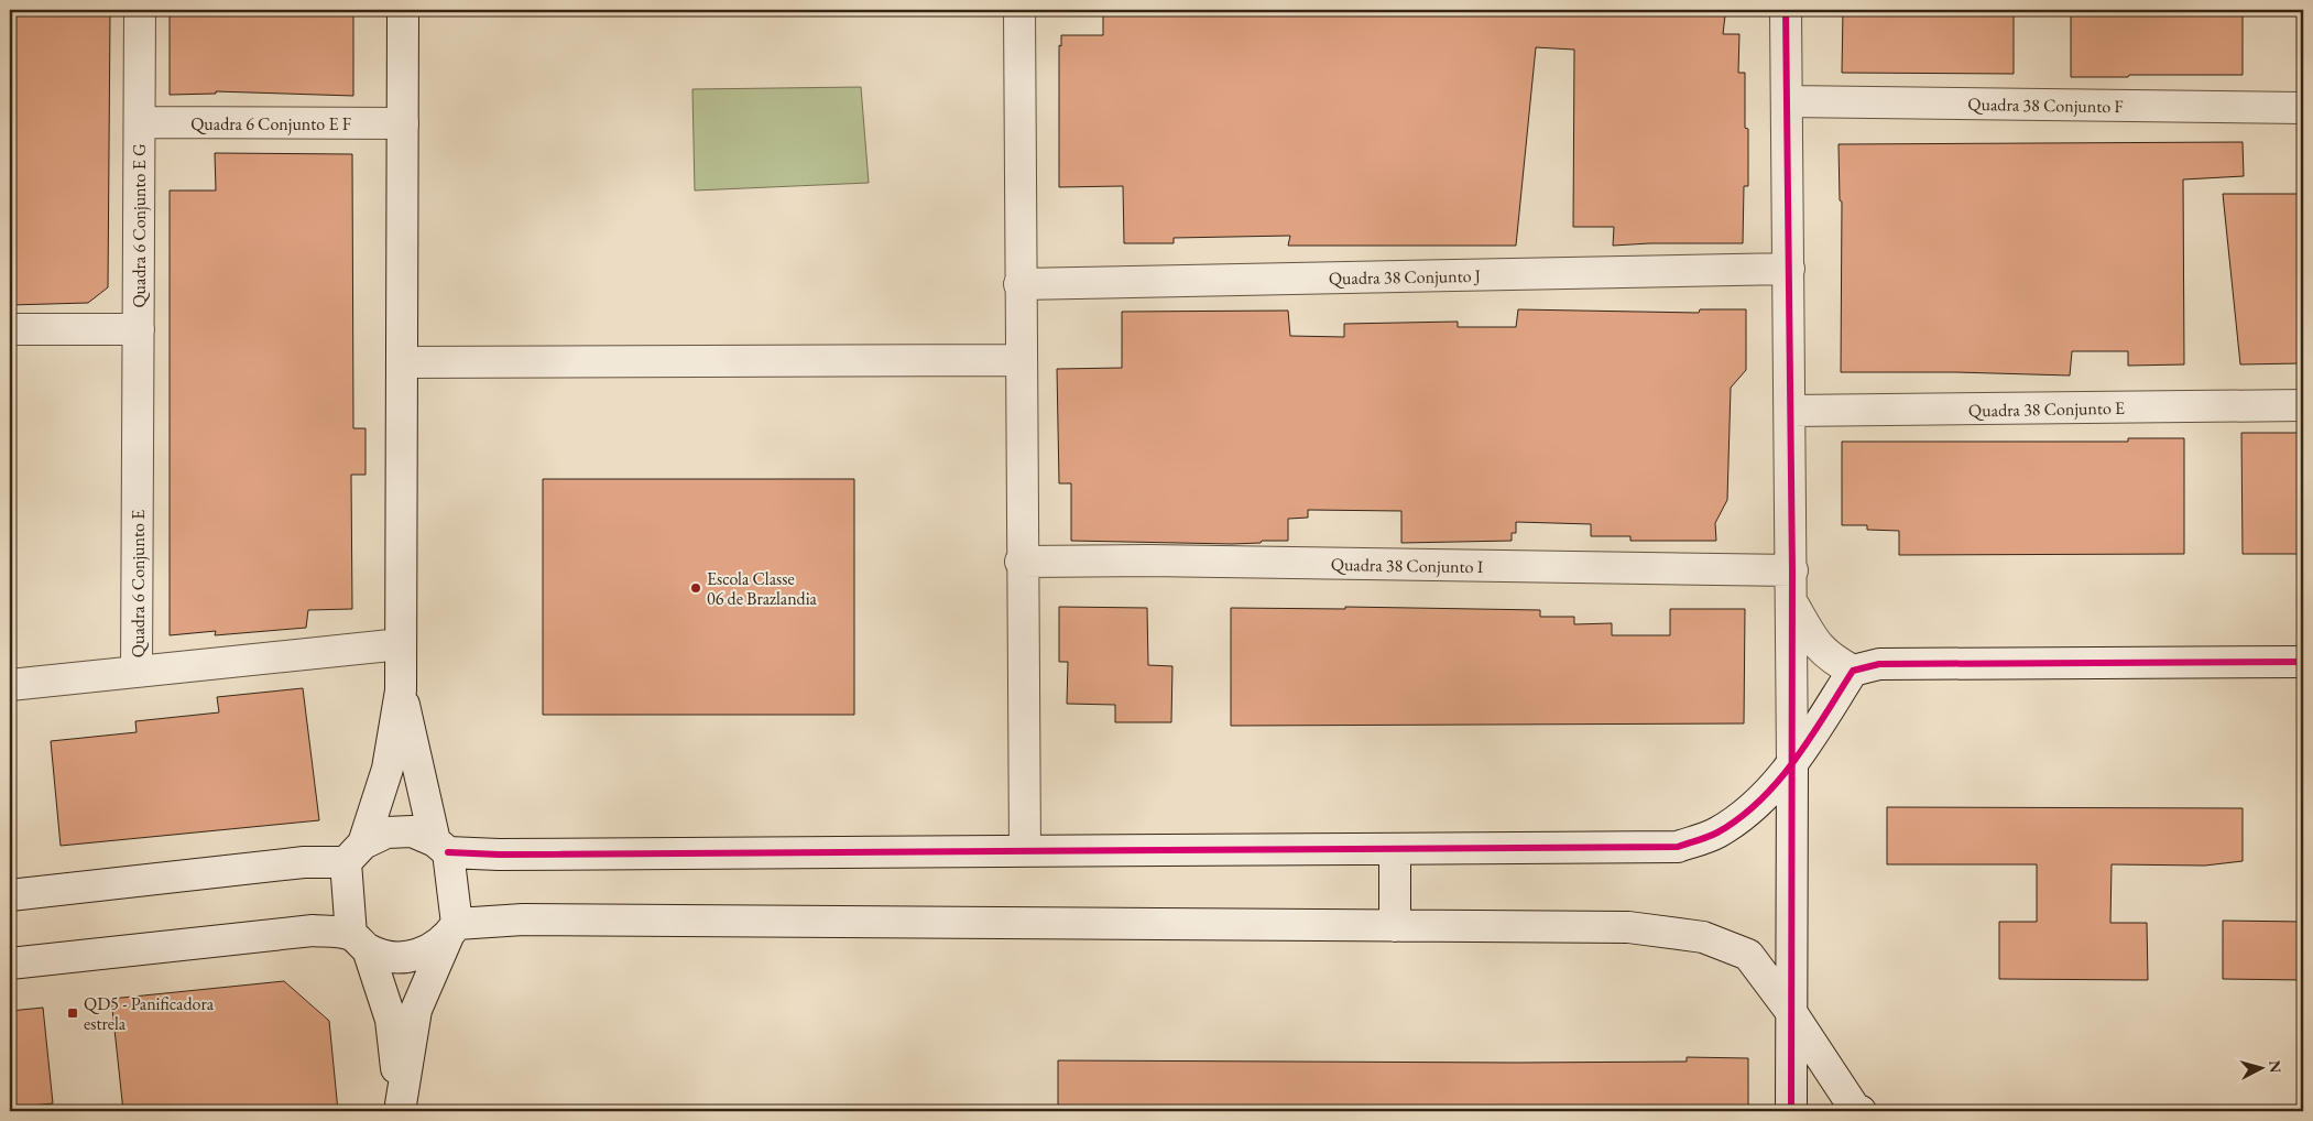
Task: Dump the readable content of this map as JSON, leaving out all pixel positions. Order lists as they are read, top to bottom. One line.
{"streets":{"street":["Quadra 38 Conjunto F","Quadra 6 Conjunto E F","Quadra 6 Conjunto E G","Quadra 38 Conjunto J","Quadra 38 Conjunto E","Quadra 38 Conjunto I","Quadra 6 Conjunto E"]},"crossings":[["Quadra 6 Conjunto E F","Quadra 6 Conjunto E G"],["Quadra 6 Conjunto E G","Quadra 6 Conjunto E"]],"places":{"other":["Escola Classe 06 de Brazlandia"],"transit":["QD5 - Panificadora estrela"]},"north":"right"}
